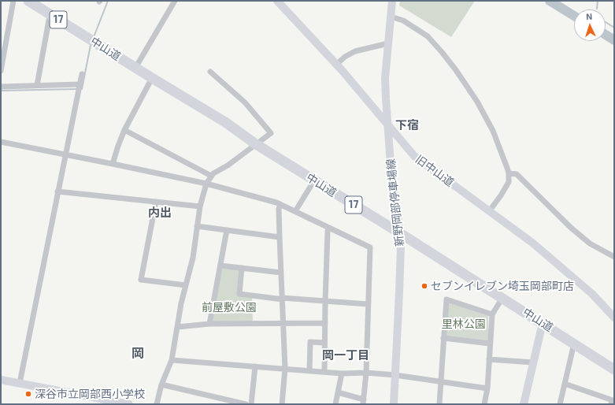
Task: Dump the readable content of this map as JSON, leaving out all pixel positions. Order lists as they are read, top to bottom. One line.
{"streets":{"highway":["17","中山道"],"street":["旧中山道","新野岡部停車場線"]},"crossings":[["中山道","新野岡部停車場線"],["旧中山道","新野岡部停車場線"]],"districts":["下宿","内出","岡","岡一丁目"],"parks":["前屋敷公園","里林公園"],"places":["セブンイレブン埼玉岡部町店","深谷市立岡部西小学校"],"north":"top"}
